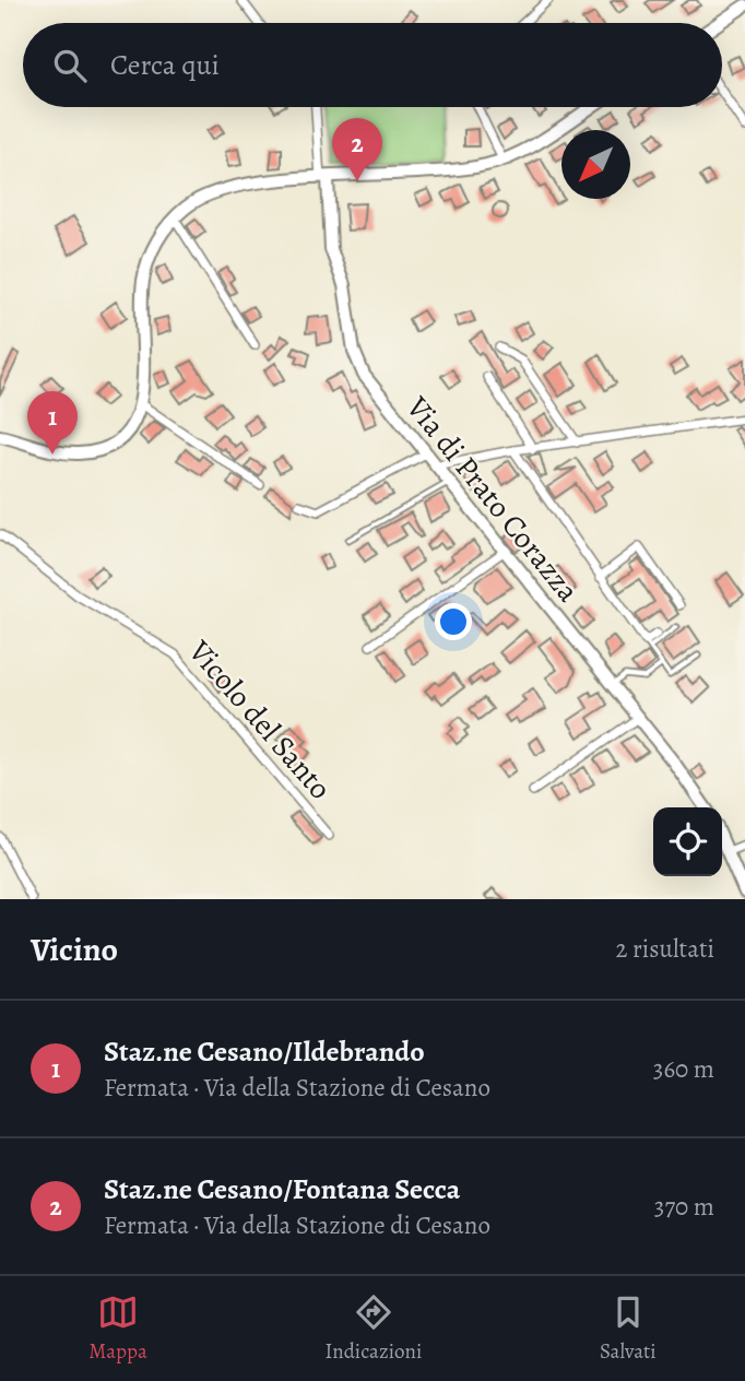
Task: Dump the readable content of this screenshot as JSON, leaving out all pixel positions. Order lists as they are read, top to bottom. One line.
{"streets":{"street":["Via di Prato Corazza","Vicolo del Santo"]},"north":"bottom left","page":{"search":"Cerca qui","pins":["2","1"],"heading":["Vicino","2 risultati"],"list":[{"mark":"1","name":"Staz.ne Cesano/Ildebrando","note":"Fermata · Via della Stazione di Cesano","value":"360 m"},{"mark":"2","name":"Staz.ne Cesano/Fontana Secca","note":"Fermata · Via della Stazione di Cesano","value":"370 m"}],"nav":["Mappa","Indicazioni","Salvati"]}}
